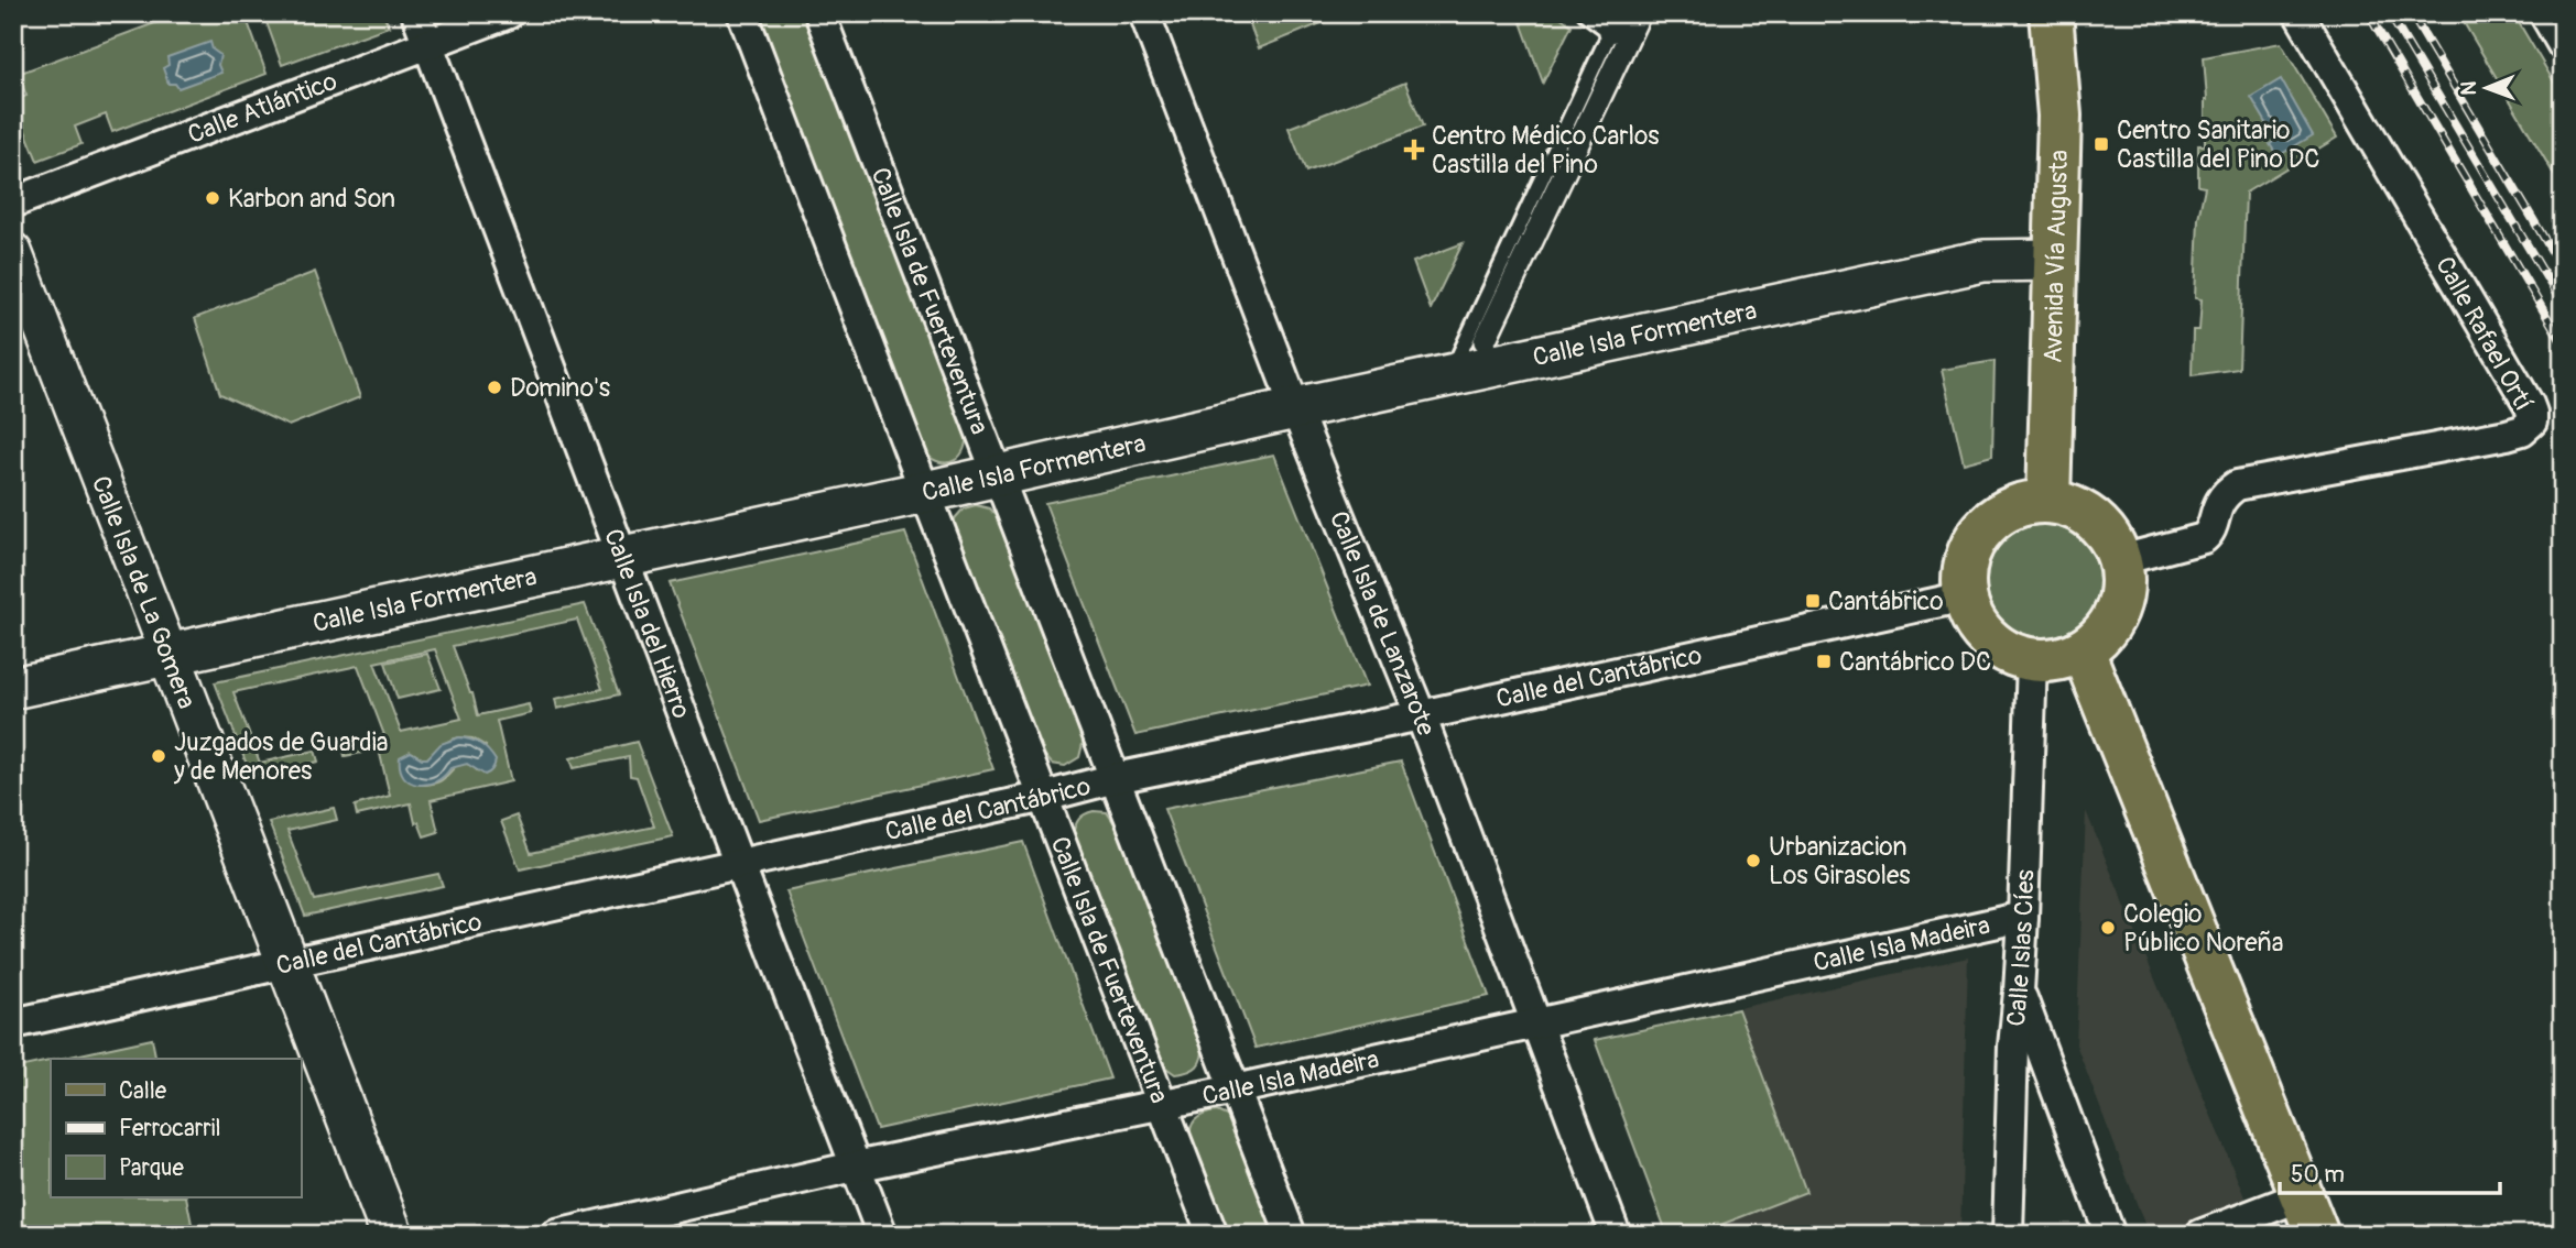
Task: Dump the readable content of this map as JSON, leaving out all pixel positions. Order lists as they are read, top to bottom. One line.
{"streets":{"main road":["Avenida Vía Augusta","Calle Isla Formentera","Calle Isla de La Gomera"],"street":["Calle Atlántico","Calle Isla de Fuerteventura","Calle Rafael Ortí","Calle Isla de Lanzarote","Calle Isla del Hierro","Calle del Cantábrico","Calle Isla Madeira","Calle Islas Cíes"]},"crossings":[["Calle Atlántico","Calle Isla del Hierro"],["Avenida Vía Augusta","Calle Rafael Ortí"],["Avenida Vía Augusta","Calle Isla Formentera"],["Avenida Vía Augusta","Calle del Cantábrico"],["Avenida Vía Augusta","Calle Islas Cíes"],["Calle Isla de Fuerteventura","Calle Isla Formentera"],["Calle Isla de Fuerteventura","Calle del Cantábrico"],["Calle Isla de Fuerteventura","Calle Isla Madeira"],["Calle Rafael Ortí","Calle del Cantábrico"],["Calle Rafael Ortí","Calle Islas Cíes"],["Calle Isla Formentera","Calle Isla de La Gomera"],["Calle Isla Formentera","Calle Isla de Lanzarote"],["Calle Isla Formentera","Calle Isla del Hierro"],["Calle Isla de La Gomera","Calle del Cantábrico"],["Calle Isla de Lanzarote","Calle del Cantábrico"],["Calle Isla de Lanzarote","Calle Isla Madeira"],["Calle Isla del Hierro","Calle del Cantábrico"],["Calle Isla del Hierro","Calle Isla Madeira"],["Calle del Cantábrico","Calle Islas Cíes"],["Calle Isla Madeira","Calle Islas Cíes"]],"places":{"transit":["Centro Sanitario Castilla del Pino DC","Cantábrico","Cantábrico DC"],"health":["Centro Médico Carlos Castilla del Pino"],"other":["Karbon and Son","Domino's","Juzgados de Guardia y de Menores","Urbanizacion Los Girasoles","Colegio Público Noreña"]},"legend":["Calle","Ferrocarril","Parque"],"scale_bar":"50 m","north":"left"}
